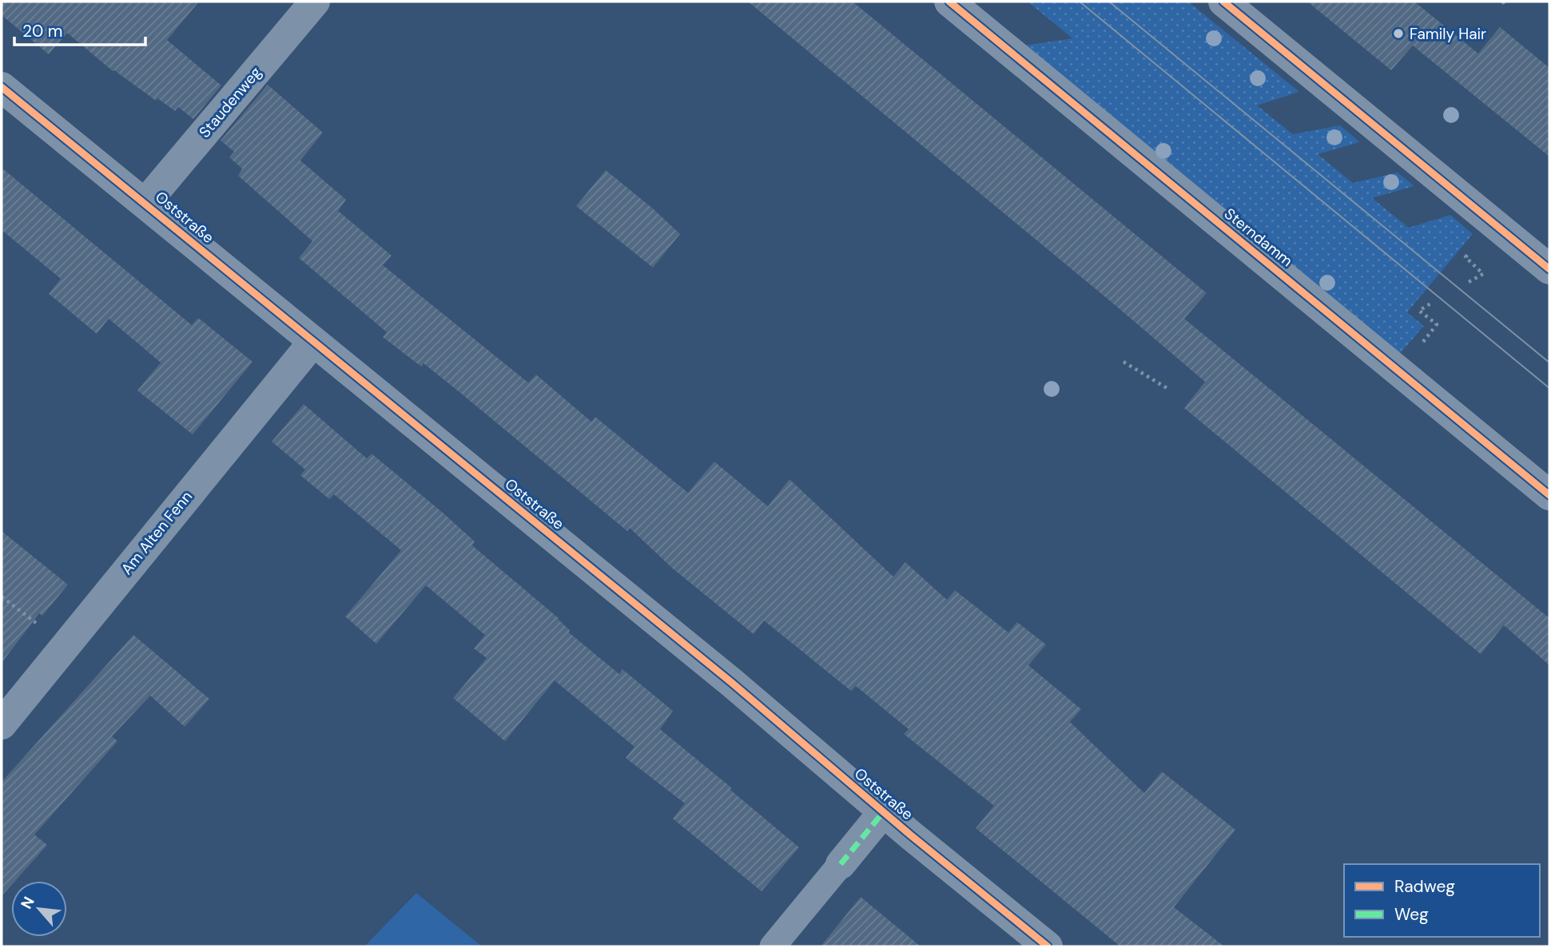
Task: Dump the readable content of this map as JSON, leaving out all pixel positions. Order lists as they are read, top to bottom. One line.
{"streets":{"street":["Staudenweg","Oststraße","Sterndamm","Am Alten Fenn"]},"crossings":[["Staudenweg","Oststraße"],["Oststraße","Am Alten Fenn"]],"places":["Family Hair"],"legend":["Radweg","Weg"],"scale_bar":"20 m","north":"top left"}
